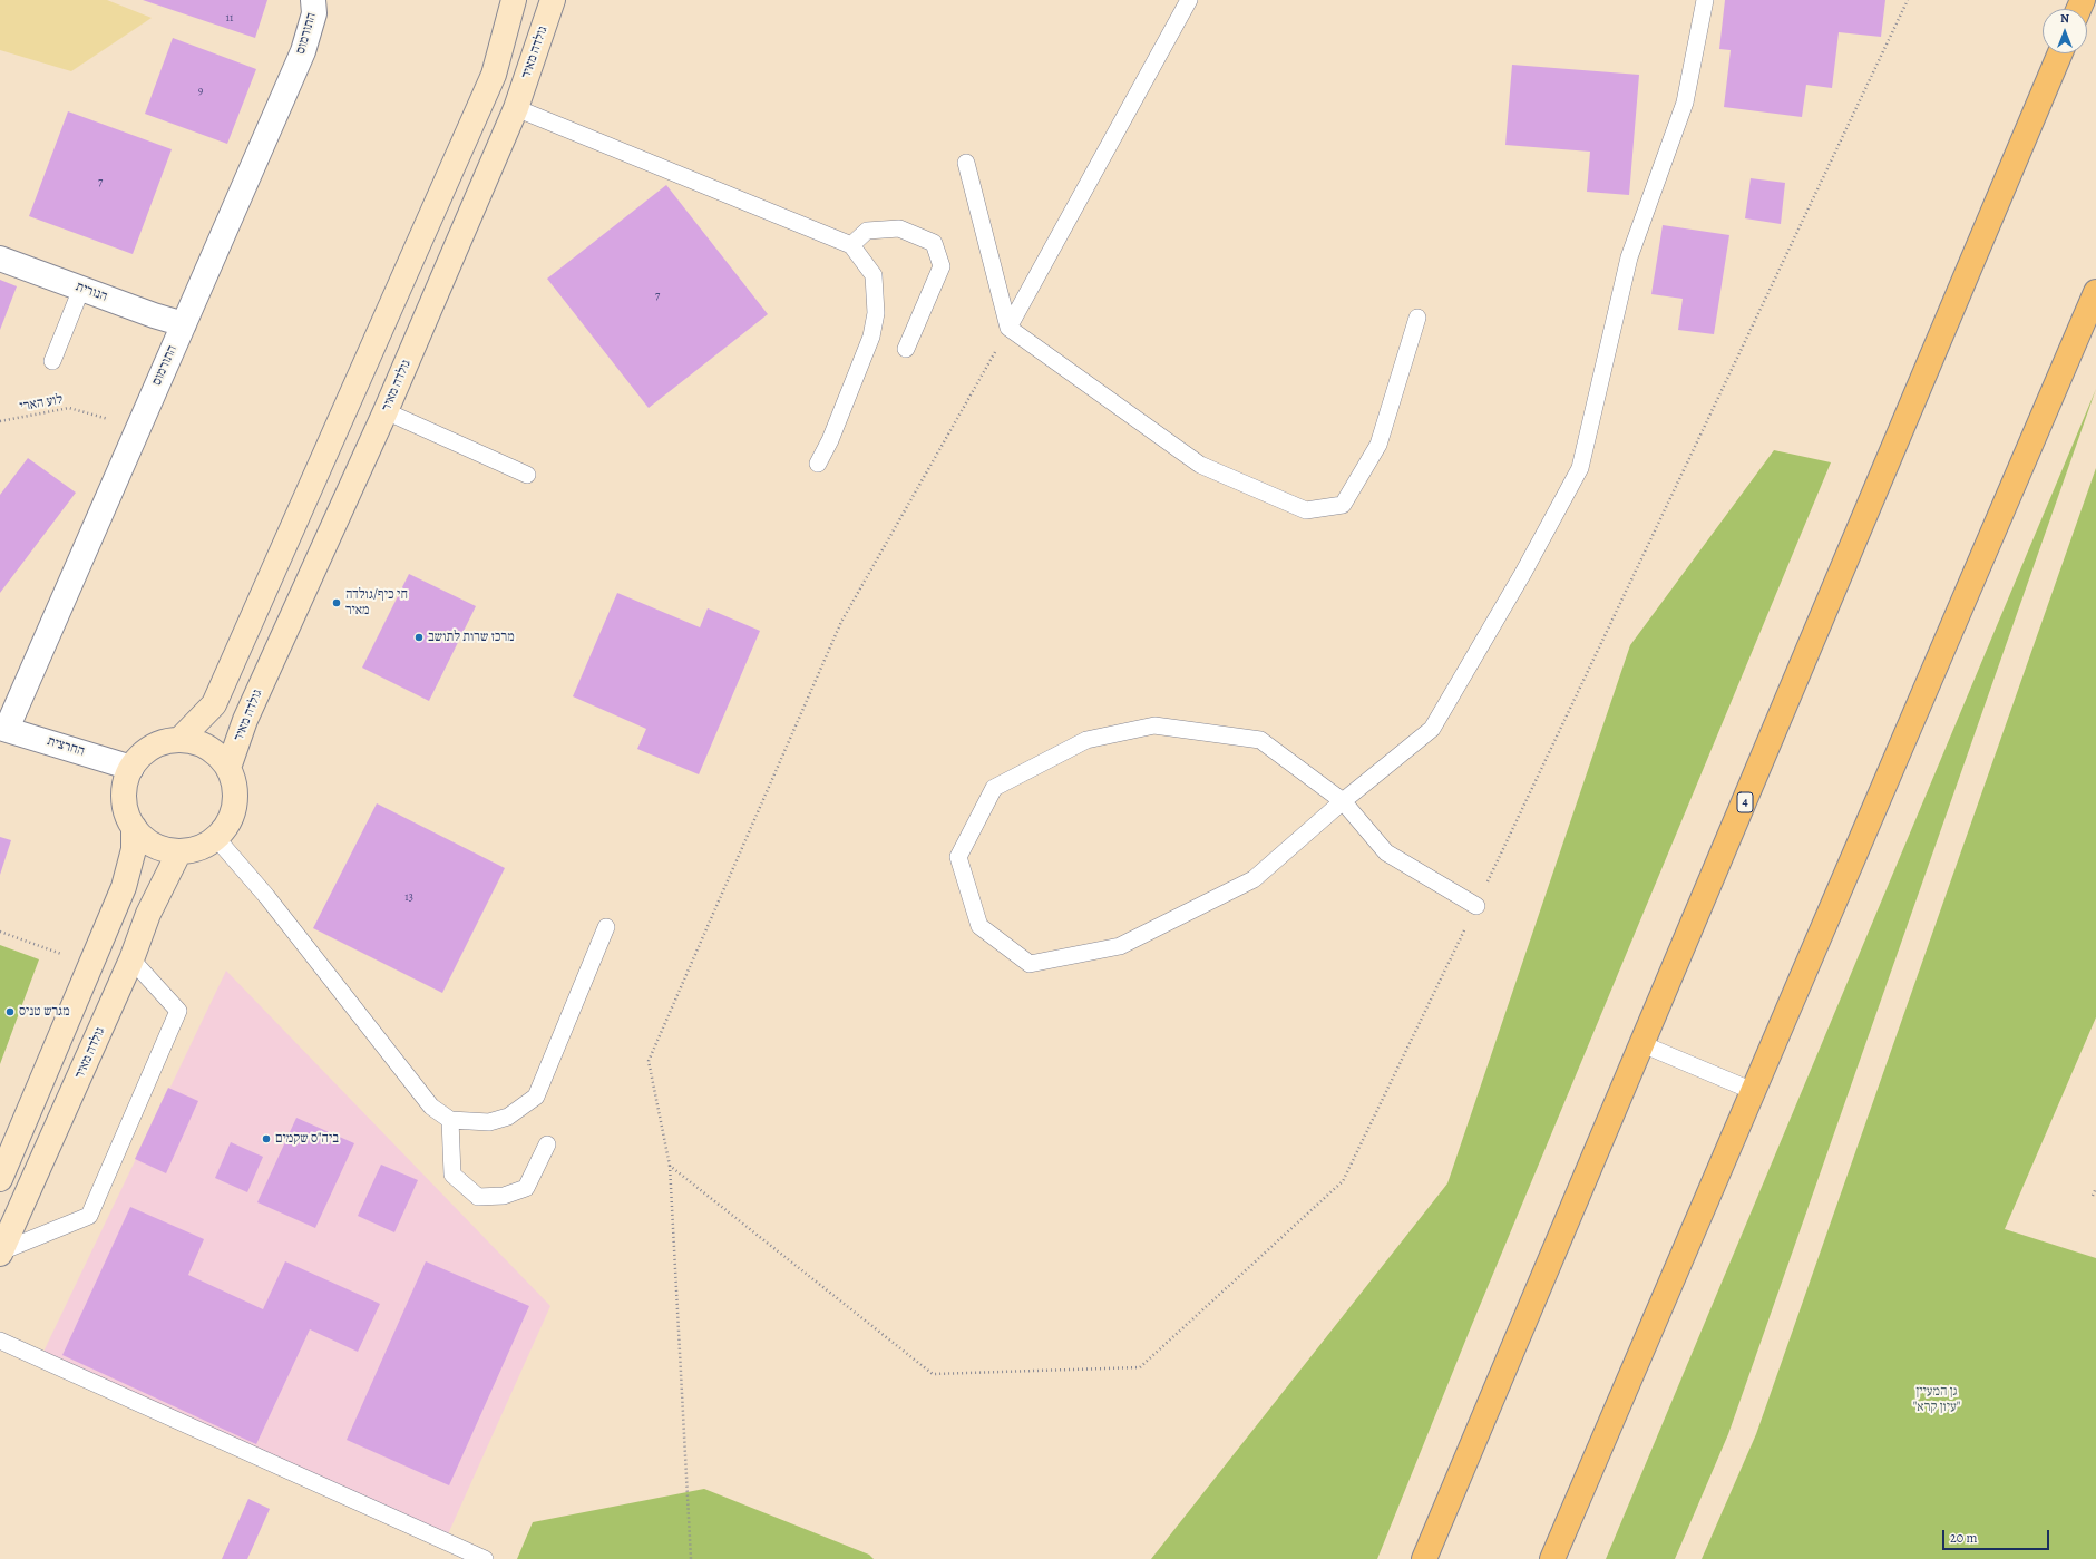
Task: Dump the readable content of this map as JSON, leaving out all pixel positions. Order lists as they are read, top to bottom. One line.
{"streets":{"highway":["4"],"street":["התורמוס","גולדה מאיר","הנורית","החרצית"],"path":["לוע הארי"]},"crossings":[["התורמוס","הנורית"],["התורמוס","לוע הארי"],["התורמוס","החרצית"],["גולדה מאיר","החרצית"]],"parks":["גן המעיין \"עיון קרא\""],"places":["חי כיף/גולדה מאיר","מרכז שרות לתושב","מגרש טניס","ביה\"ס שקמים"],"house_numbers":["11","9","7","7","13"],"scale_bar":"20 m","north":"top"}
